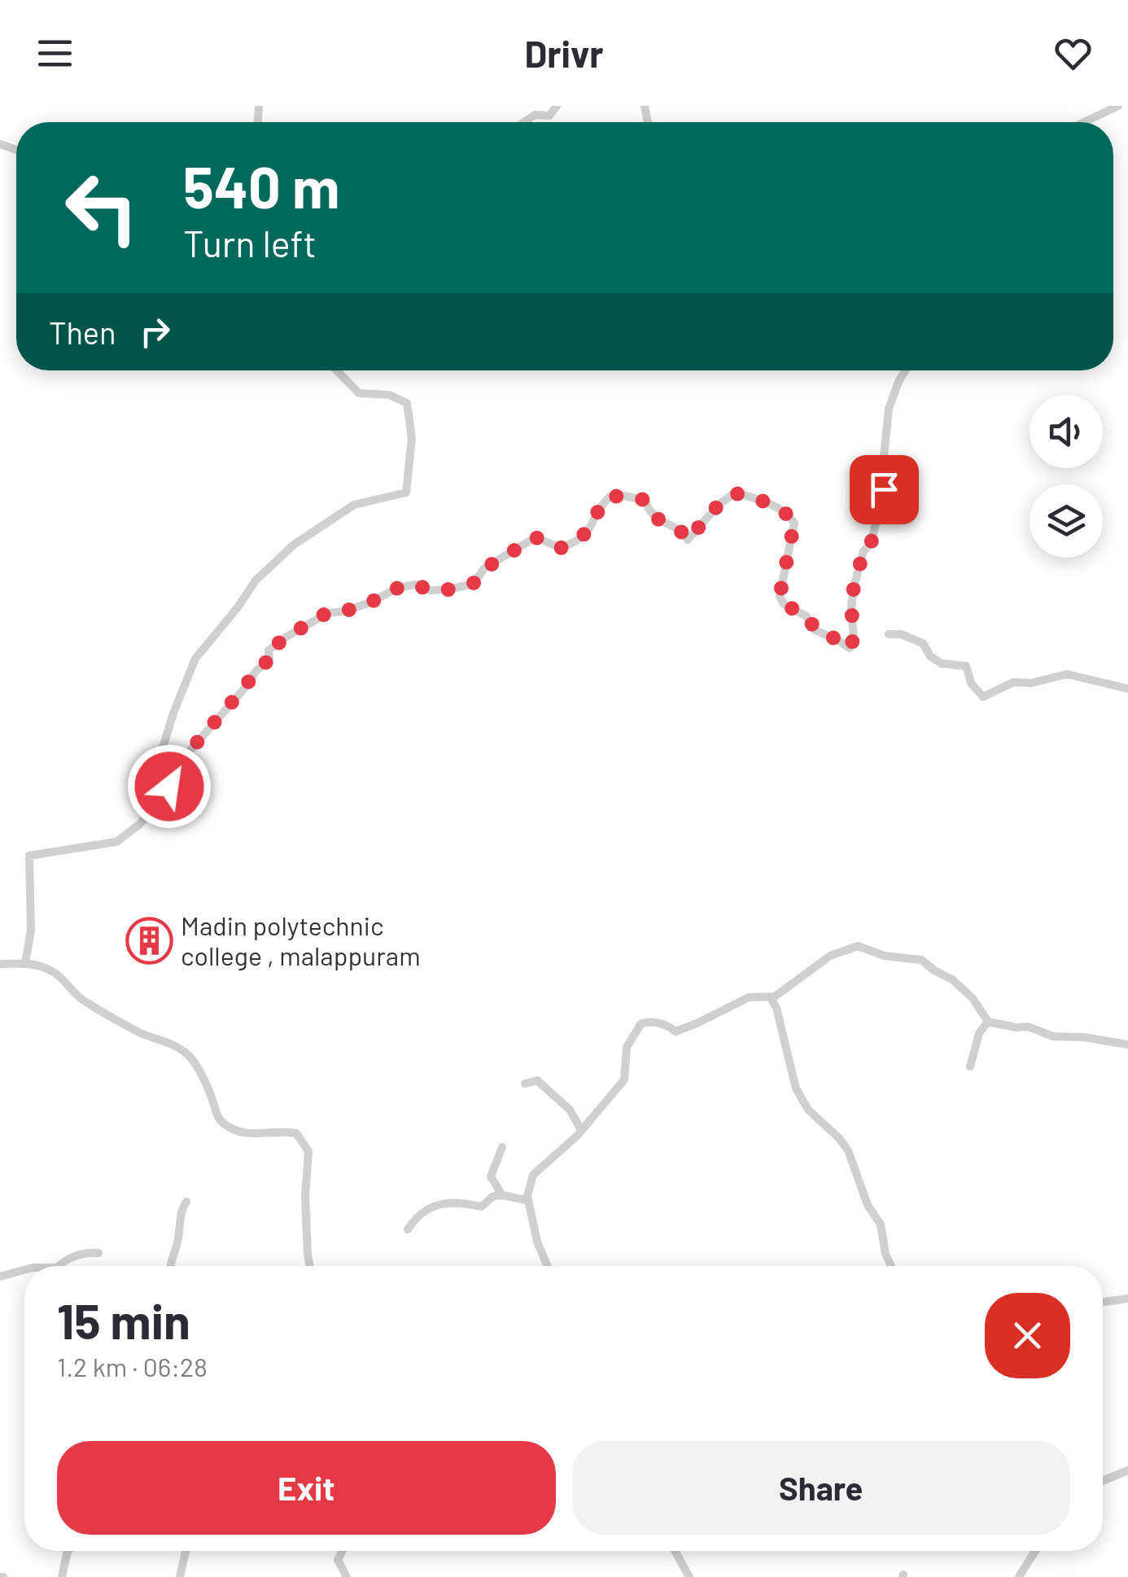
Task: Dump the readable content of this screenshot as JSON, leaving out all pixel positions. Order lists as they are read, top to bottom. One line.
{"places":{"building":["Madin polytechnic college , malappuram"]},"page":{"header":"Drivr","turn":["540 m","Turn left"],"then":"Then","heading":["15 min","1.2 km · 06:28"],"buttons":["Exit","Share"]}}
